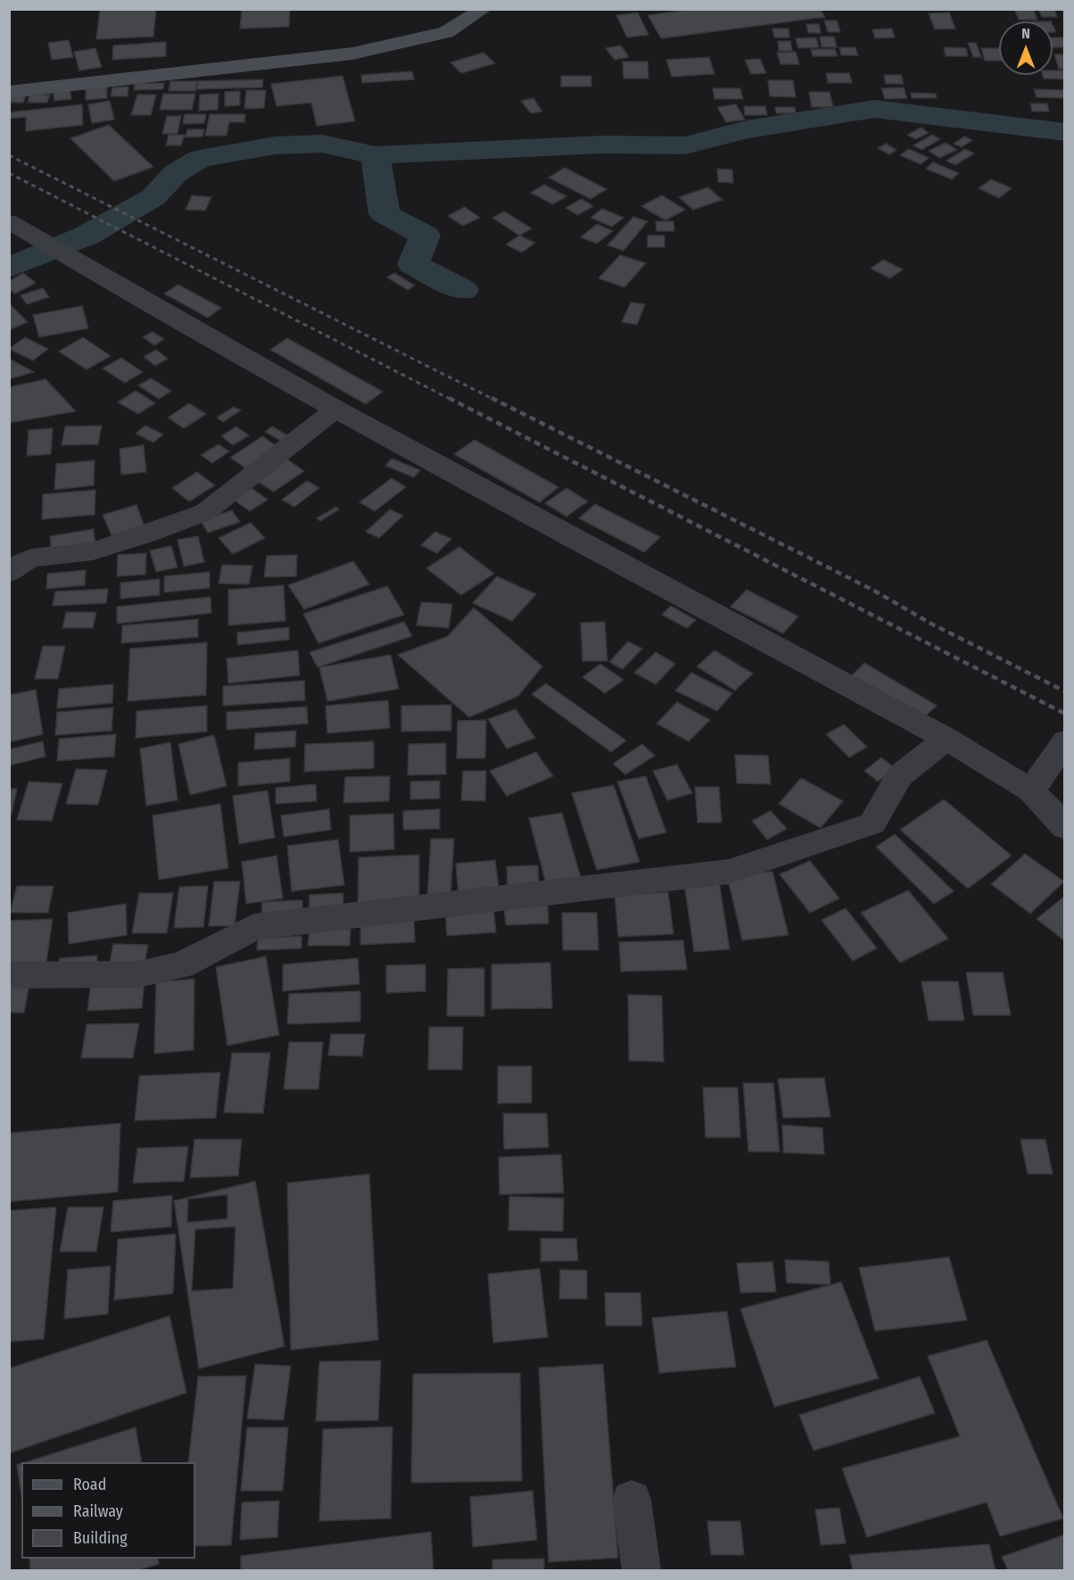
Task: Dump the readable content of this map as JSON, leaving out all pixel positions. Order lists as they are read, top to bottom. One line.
{"legend":["Road","Railway","Building"],"north":"top"}
